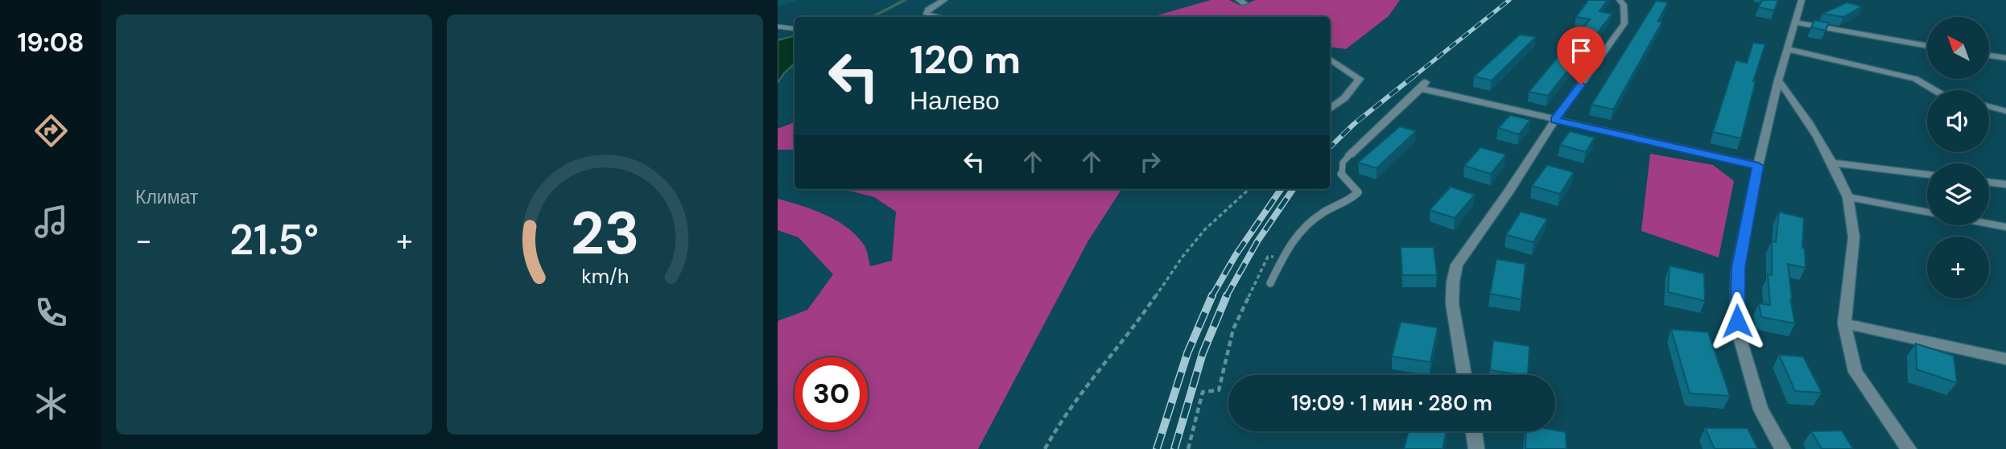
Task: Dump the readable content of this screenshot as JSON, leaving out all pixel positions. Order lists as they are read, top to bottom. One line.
{"north":"top left","page":{"tabs":"19:08","tile":"Климат","map_buttons":"+","turn":["120 m","Налево"],"heat":["−","21.5°","+"],"limit":"30","trip":"19:09 · 1 мин · 280 m","gauge":["23","km/h"]}}
